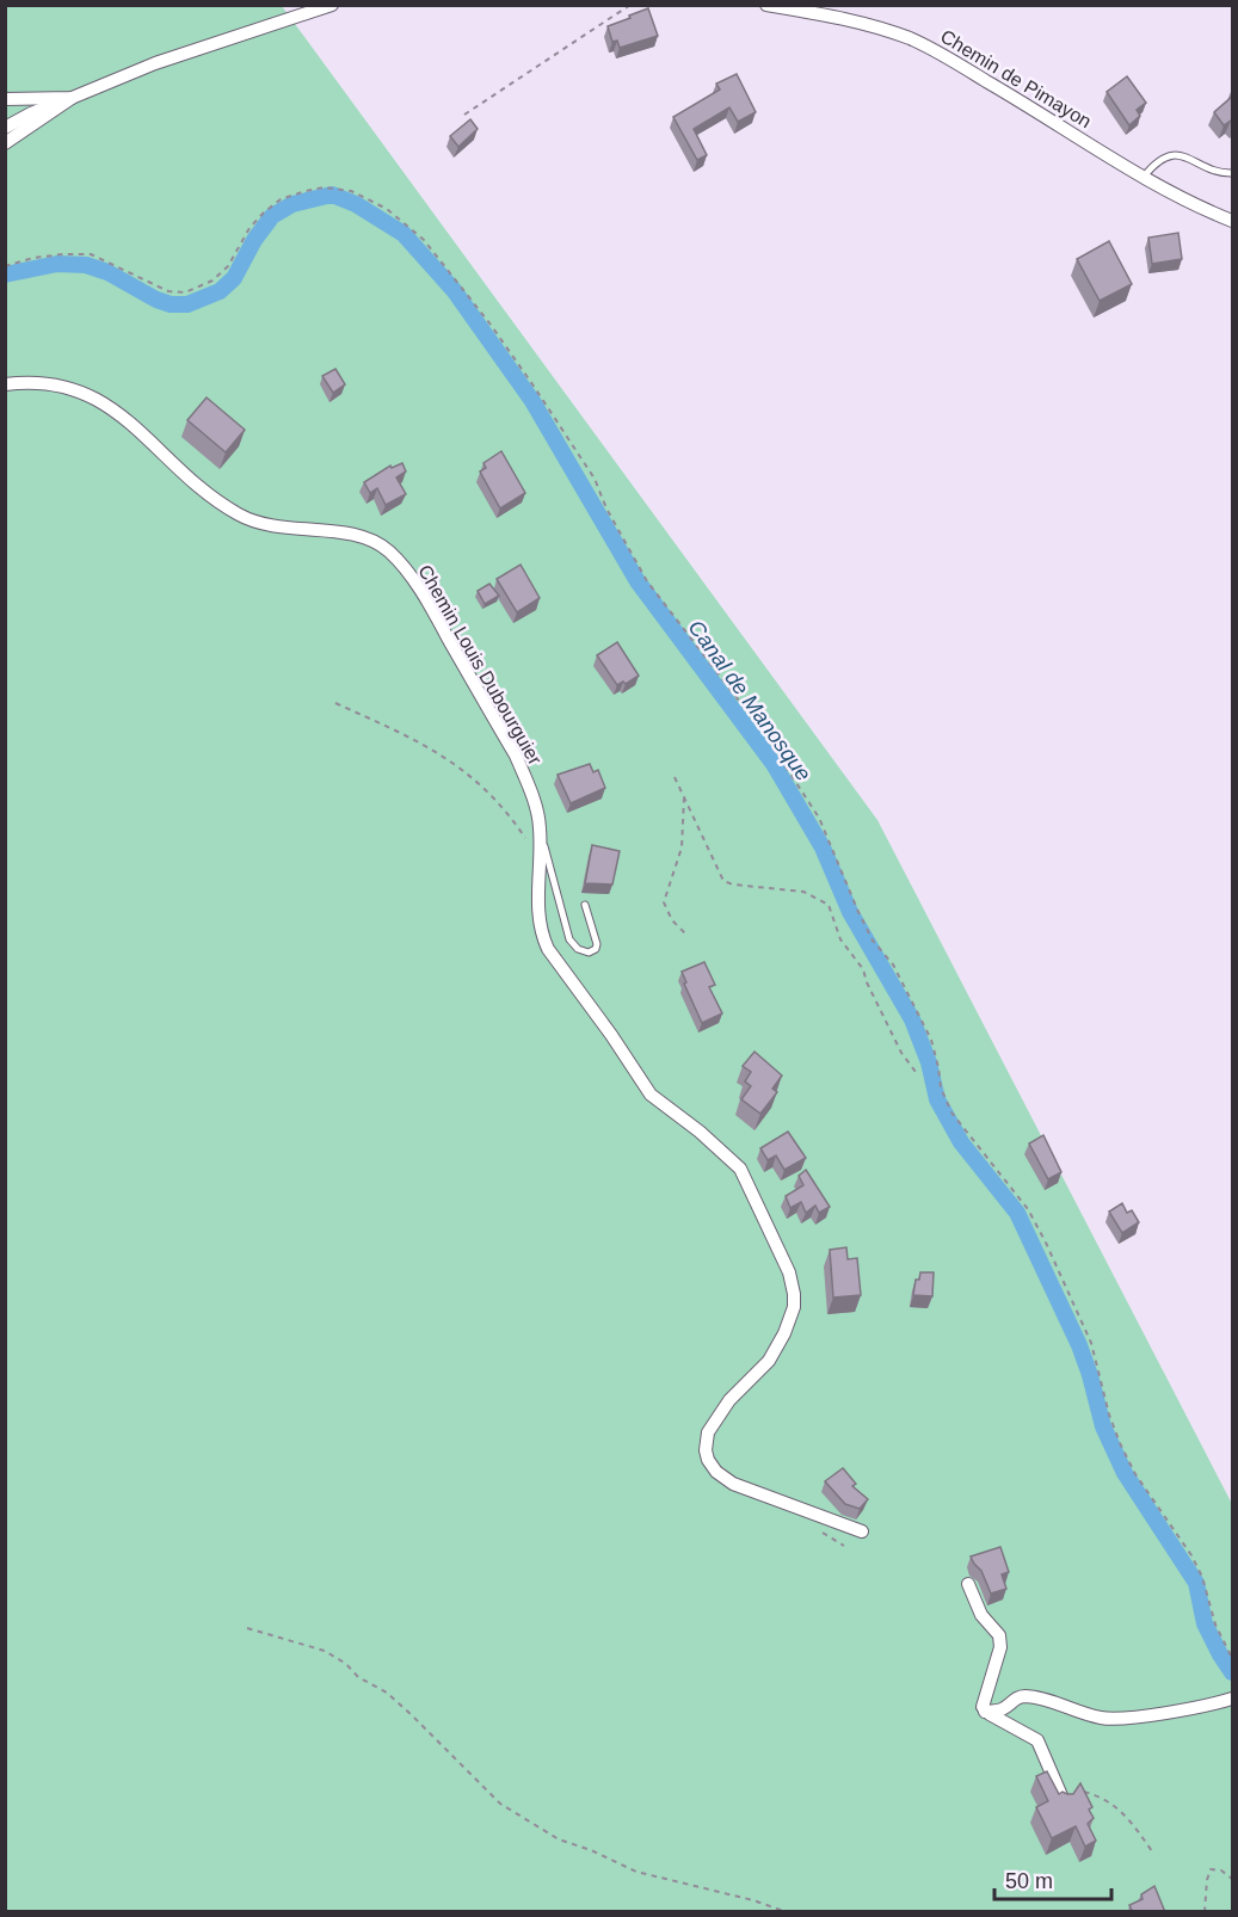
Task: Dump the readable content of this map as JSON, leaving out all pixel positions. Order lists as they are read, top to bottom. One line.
{"streets":{"street":["Chemin de Pimayon","Chemin Louis Dubourguier"]},"water":["Canal de Manosque"],"scale_bar":"50 m"}
